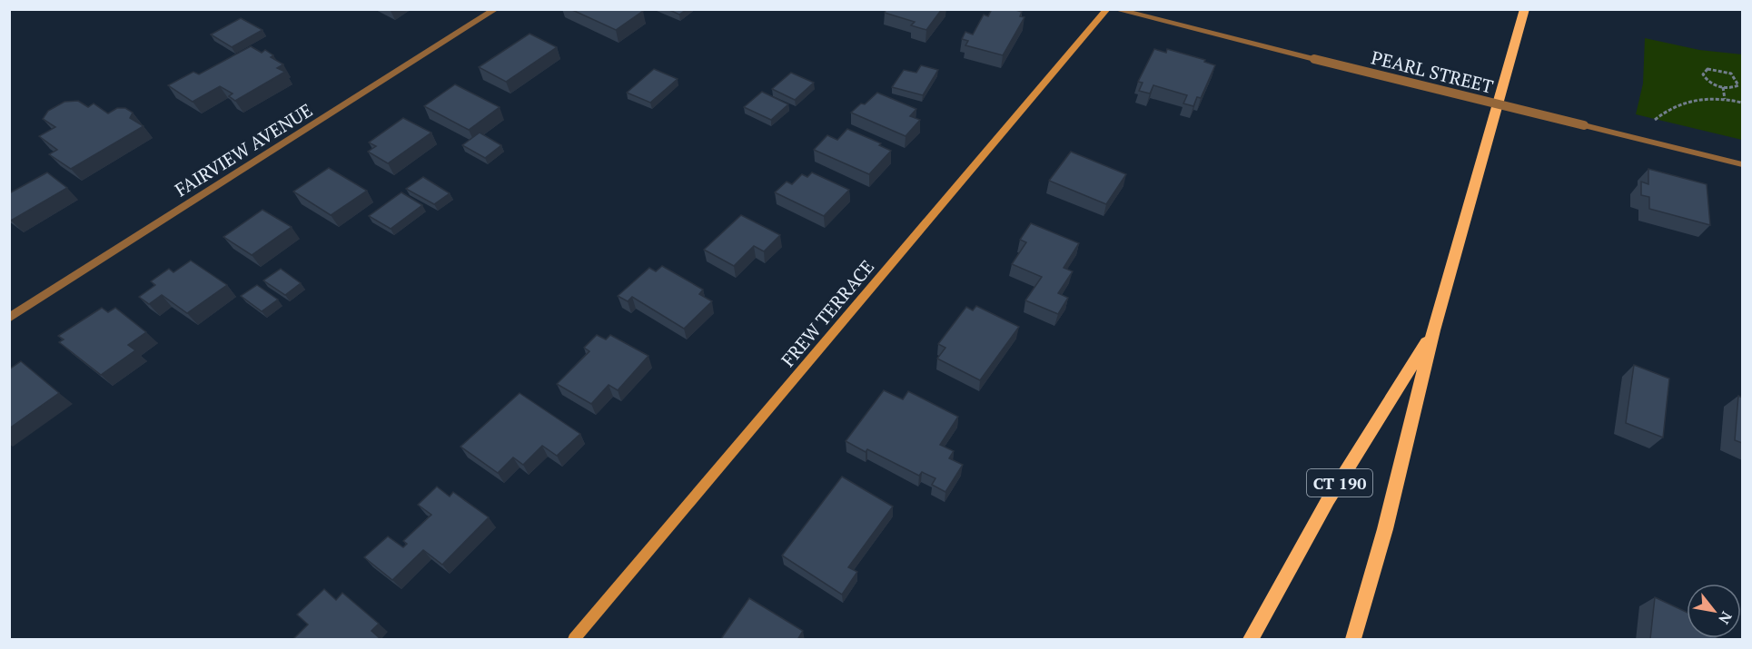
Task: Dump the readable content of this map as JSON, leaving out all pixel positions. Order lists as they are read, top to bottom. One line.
{"streets":{"main road":["FREW TERRACE","CT 190"],"street":["PEARL STREET","FAIRVIEW AVENUE"]},"north":"bottom right"}
